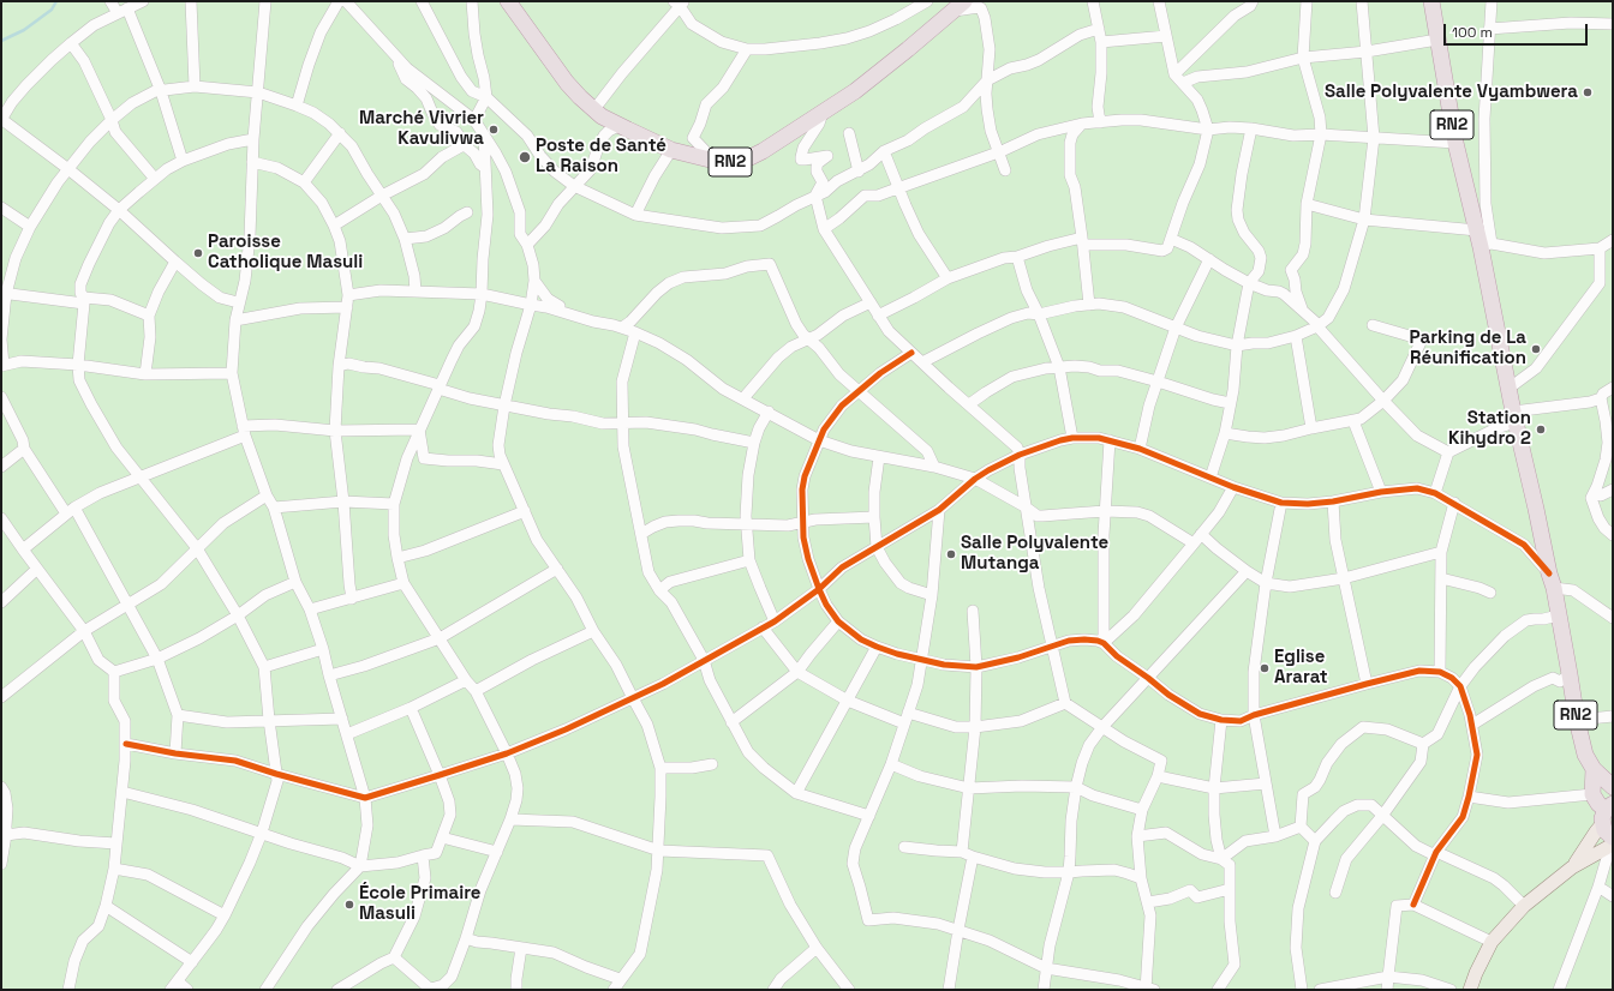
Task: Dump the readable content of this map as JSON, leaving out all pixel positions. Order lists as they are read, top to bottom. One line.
{"streets":{"highway":["RN2"]},"places":["Salle Polyvalente Vyambwera","Marché Vivrier Kavulivwa","Poste de Santé La Raison","Paroisse Catholique Masuli","Parking de La Réunification","Station Kihydro 2","Salle Polyvalente Mutanga","Eglise Ararat","École Primaire Masuli"],"scale_bar":"100 m"}
